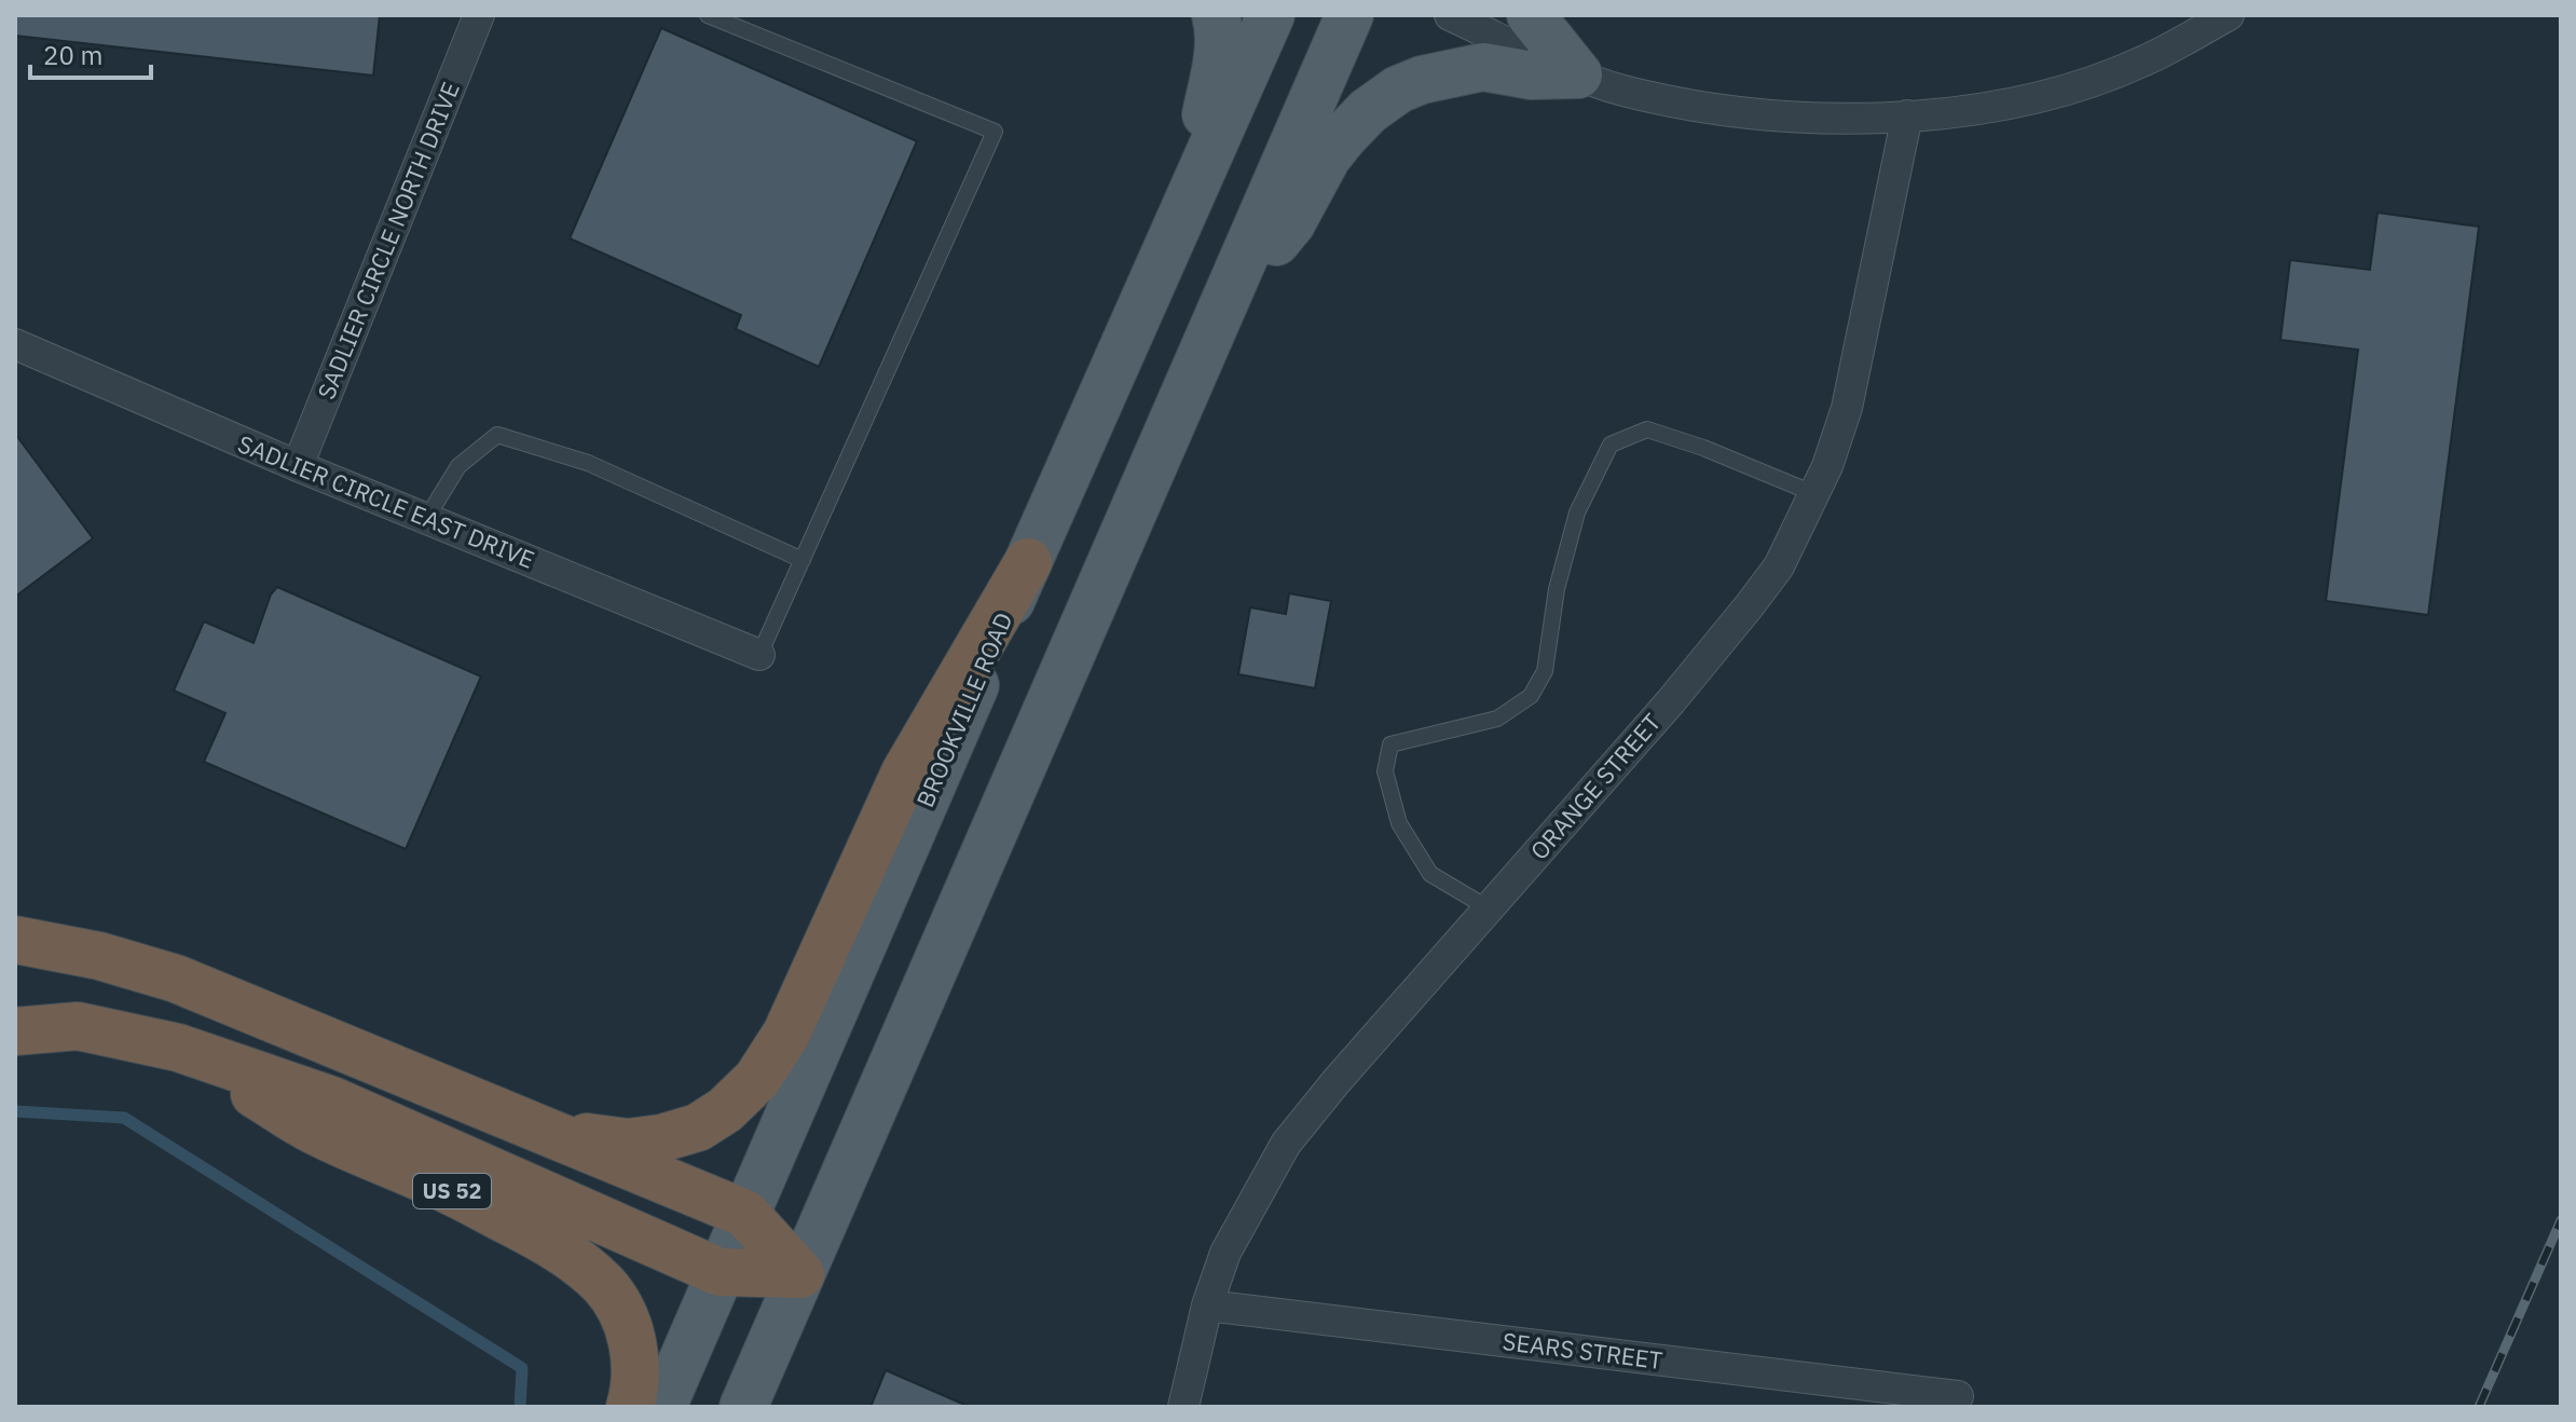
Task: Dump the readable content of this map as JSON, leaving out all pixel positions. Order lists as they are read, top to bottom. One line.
{"streets":{"highway":["US 52"],"main road":["BROOKVILLE ROAD"],"street":["SADLIER CIRCLE NORTH DRIVE","SADLIER CIRCLE EAST DRIVE","ORANGE STREET","SEARS STREET"]},"crossings":[["SADLIER CIRCLE NORTH DRIVE","SADLIER CIRCLE EAST DRIVE"],["ORANGE STREET","SEARS STREET"]],"scale_bar":"20 m"}
